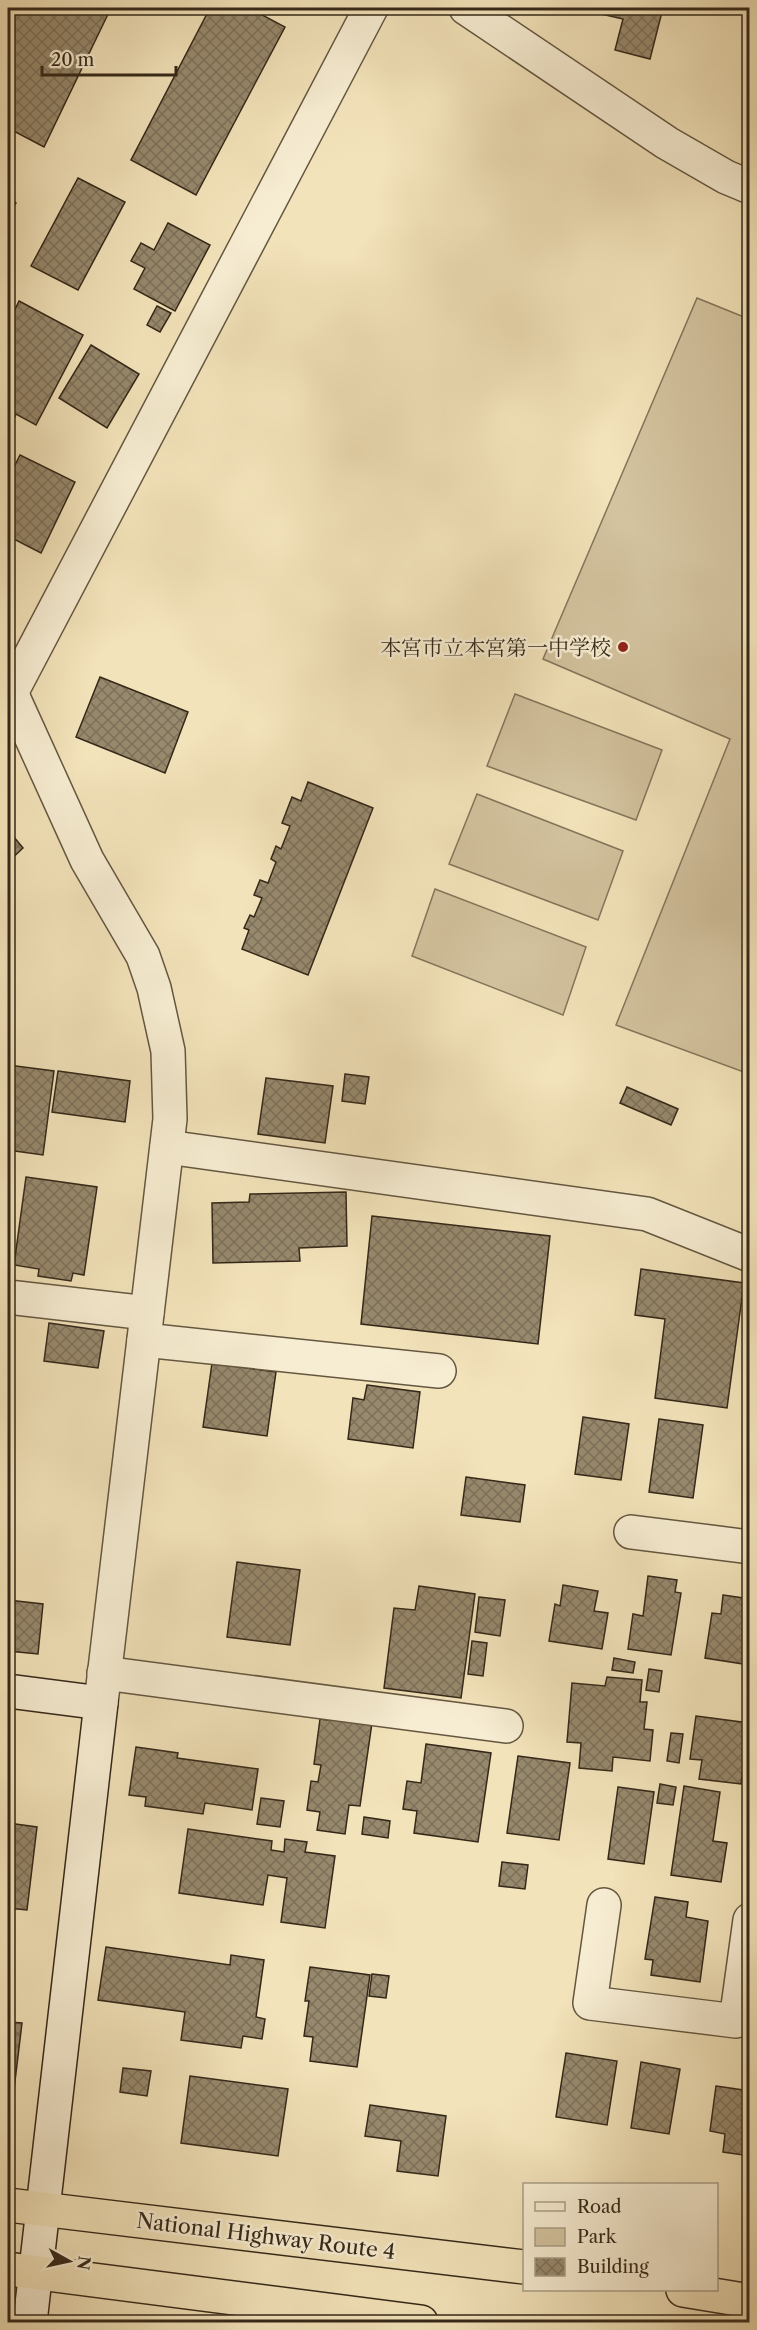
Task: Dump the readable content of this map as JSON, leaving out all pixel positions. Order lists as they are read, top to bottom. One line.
{"streets":{"highway":["National Highway Route 4"]},"places":["本宮市立本宮第一中学校"],"legend":["Road","Park","Building"],"scale_bar":"20 m","north":"right"}
